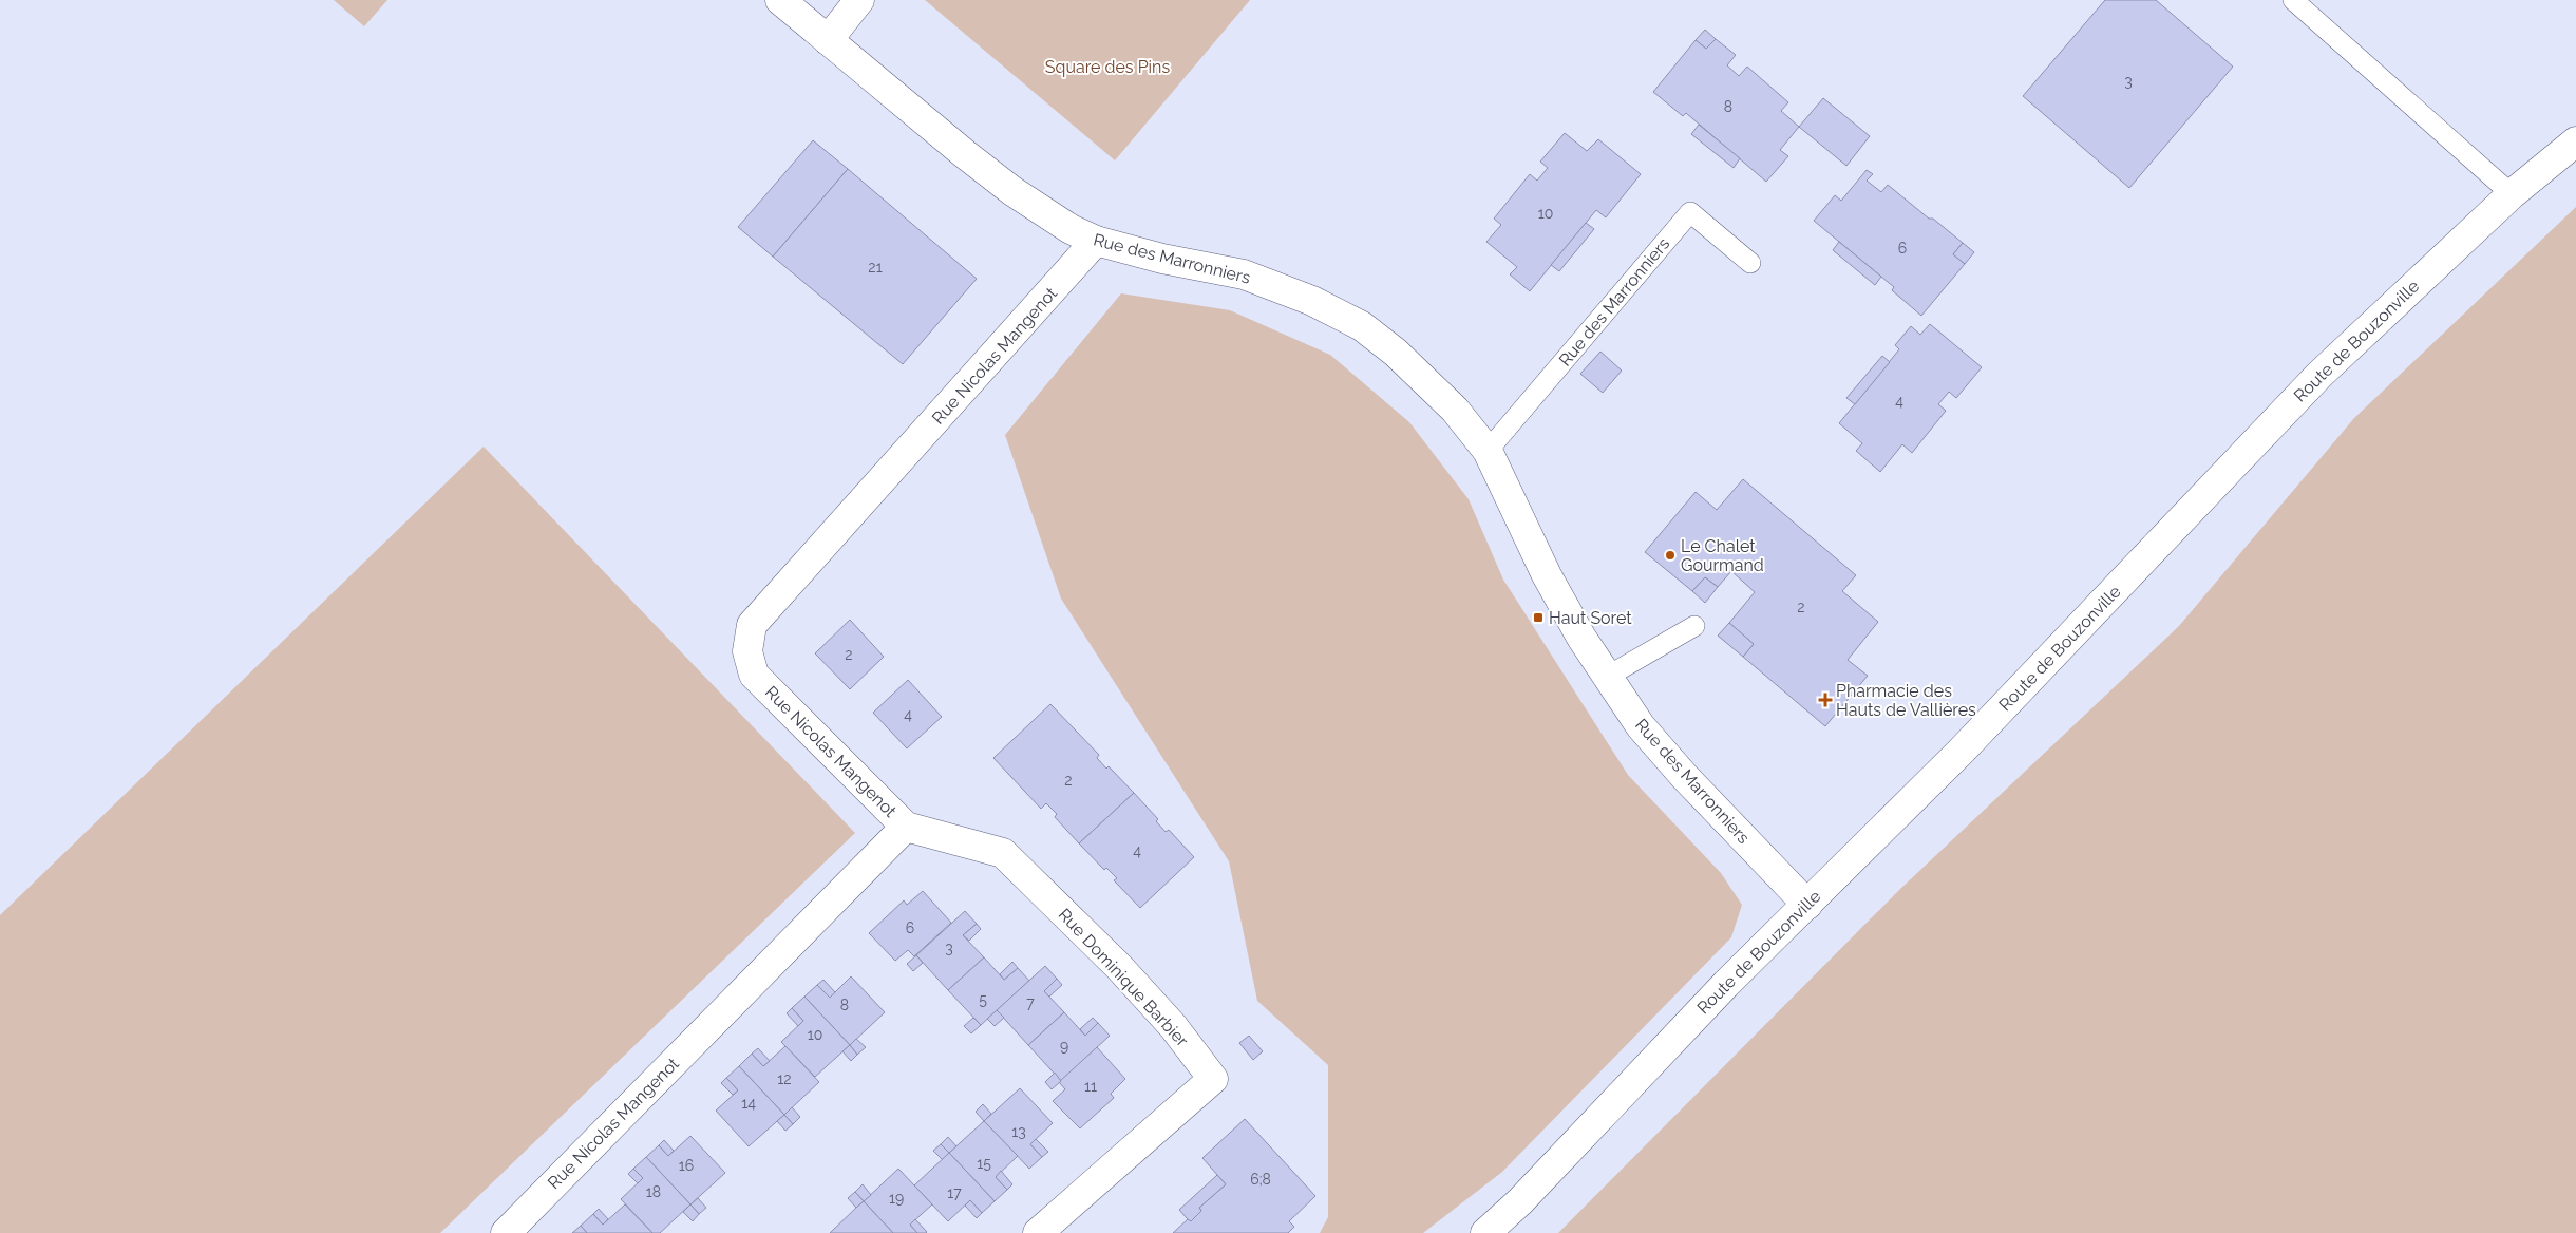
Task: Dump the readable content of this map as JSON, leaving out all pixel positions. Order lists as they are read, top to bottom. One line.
{"streets":{"street":["Rue des Marronniers","Route de Bouzonville","Rue Nicolas Mangenot","Rue Dominique Barbier"]},"crossings":[["Rue des Marronniers","Route de Bouzonville"],["Rue des Marronniers","Rue Nicolas Mangenot"],["Rue Nicolas Mangenot","Rue Dominique Barbier"]],"parks":["Square des Pins"],"places":{"other":["Le Chalet Gourmand"],"transit":["Haut Soret"],"health":["Pharmacie des Hauts de Vallières"]},"house_numbers":["3","8","10","6","21","4","2","2","4","2","4","6","3","5","7","8","10","9","12","11","14","13","15","16","6;8","18","17","19"]}
